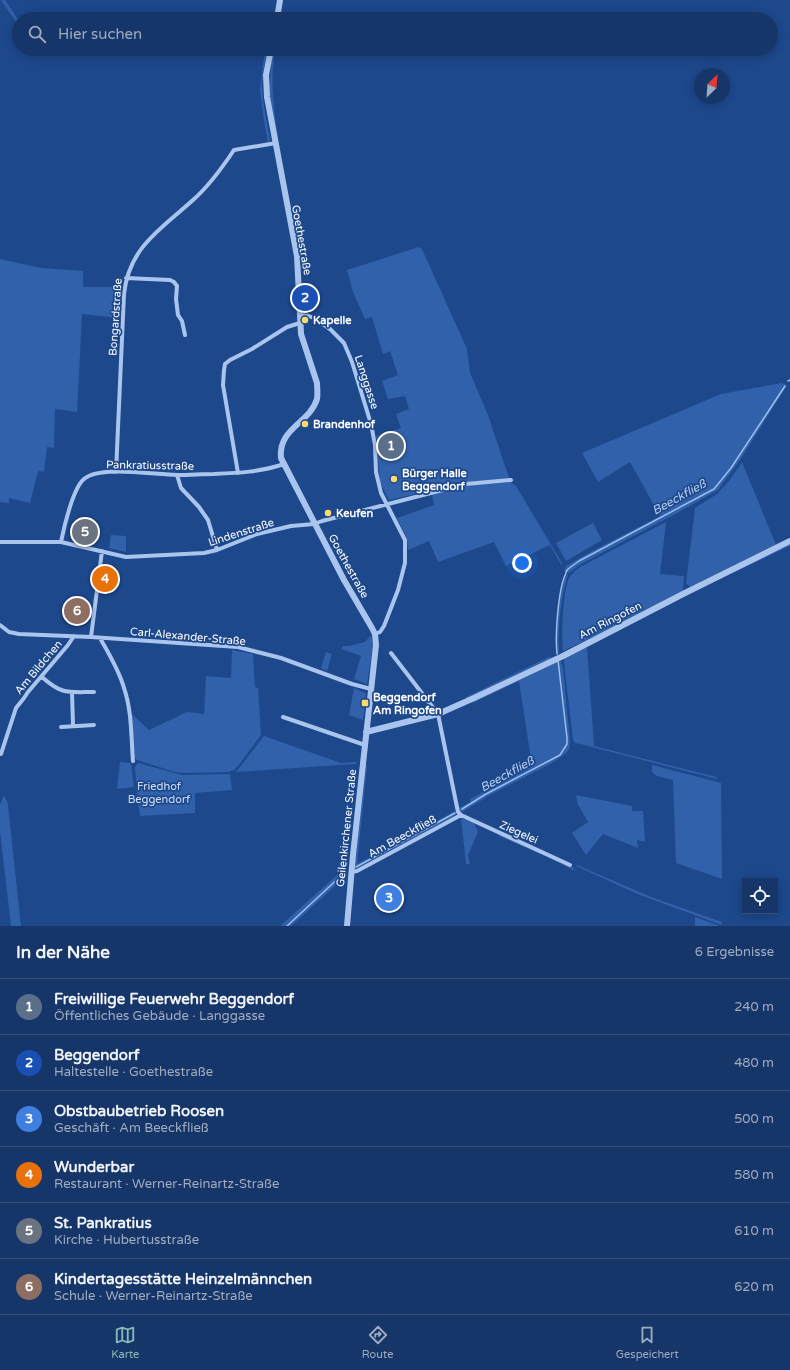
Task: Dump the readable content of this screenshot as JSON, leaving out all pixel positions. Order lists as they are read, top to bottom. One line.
{"streets":{"street":["Goethestraße","Bongardstraße","Langgasse","Pankratiusstraße","Lindenstraße","Am Ringofen","Carl-Alexander-Straße","Am Bildchen","Geilenkirchener Straße","Ziegelei","Am Beeckfließ"]},"crossings":[["Goethestraße","Bongardstraße"],["Goethestraße","Langgasse"],["Goethestraße","Pankratiusstraße"],["Goethestraße","Lindenstraße"],["Goethestraße","Am Ringofen"],["Goethestraße","Carl-Alexander-Straße"],["Goethestraße","Geilenkirchener Straße"],["Bongardstraße","Pankratiusstraße"],["Langgasse","Lindenstraße"],["Pankratiusstraße","Lindenstraße"],["Am Ringofen","Geilenkirchener Straße"],["Carl-Alexander-Straße","Am Bildchen"],["Geilenkirchener Straße","Am Beeckfließ"],["Ziegelei","Am Beeckfließ"]],"water":["Beeckfließ"],"parks":["Friedhof Beggendorf"],"places":{"other":["Kapelle","Brandenhof","Bürger Halle Beggendorf","Keufen"],"transit":["Beggendorf Am Ringofen"]},"north":"top right","page":{"search":"Hier suchen","pins":["2","1","5","4","6","3"],"heading":["In der Nähe","6 Ergebnisse"],"list":[{"mark":"1","name":"Freiwillige Feuerwehr Beggendorf","note":"Öffentliches Gebäude · Langgasse","value":"240 m"},{"mark":"2","name":"Beggendorf","note":"Haltestelle · Goethestraße","value":"480 m"},{"mark":"3","name":"Obstbaubetrieb Roosen","note":"Geschäft · Am Beeckfließ","value":"500 m"},{"mark":"4","name":"Wunderbar","note":"Restaurant · Werner-Reinartz-Straße","value":"580 m"},{"mark":"5","name":"St. Pankratius","note":"Kirche · Hubertusstraße","value":"610 m"},{"mark":"6","name":"Kindertagesstätte Heinzelmännchen","note":"Schule · Werner-Reinartz-Straße","value":"620 m"}],"nav":["Karte","Route","Gespeichert"]}}
